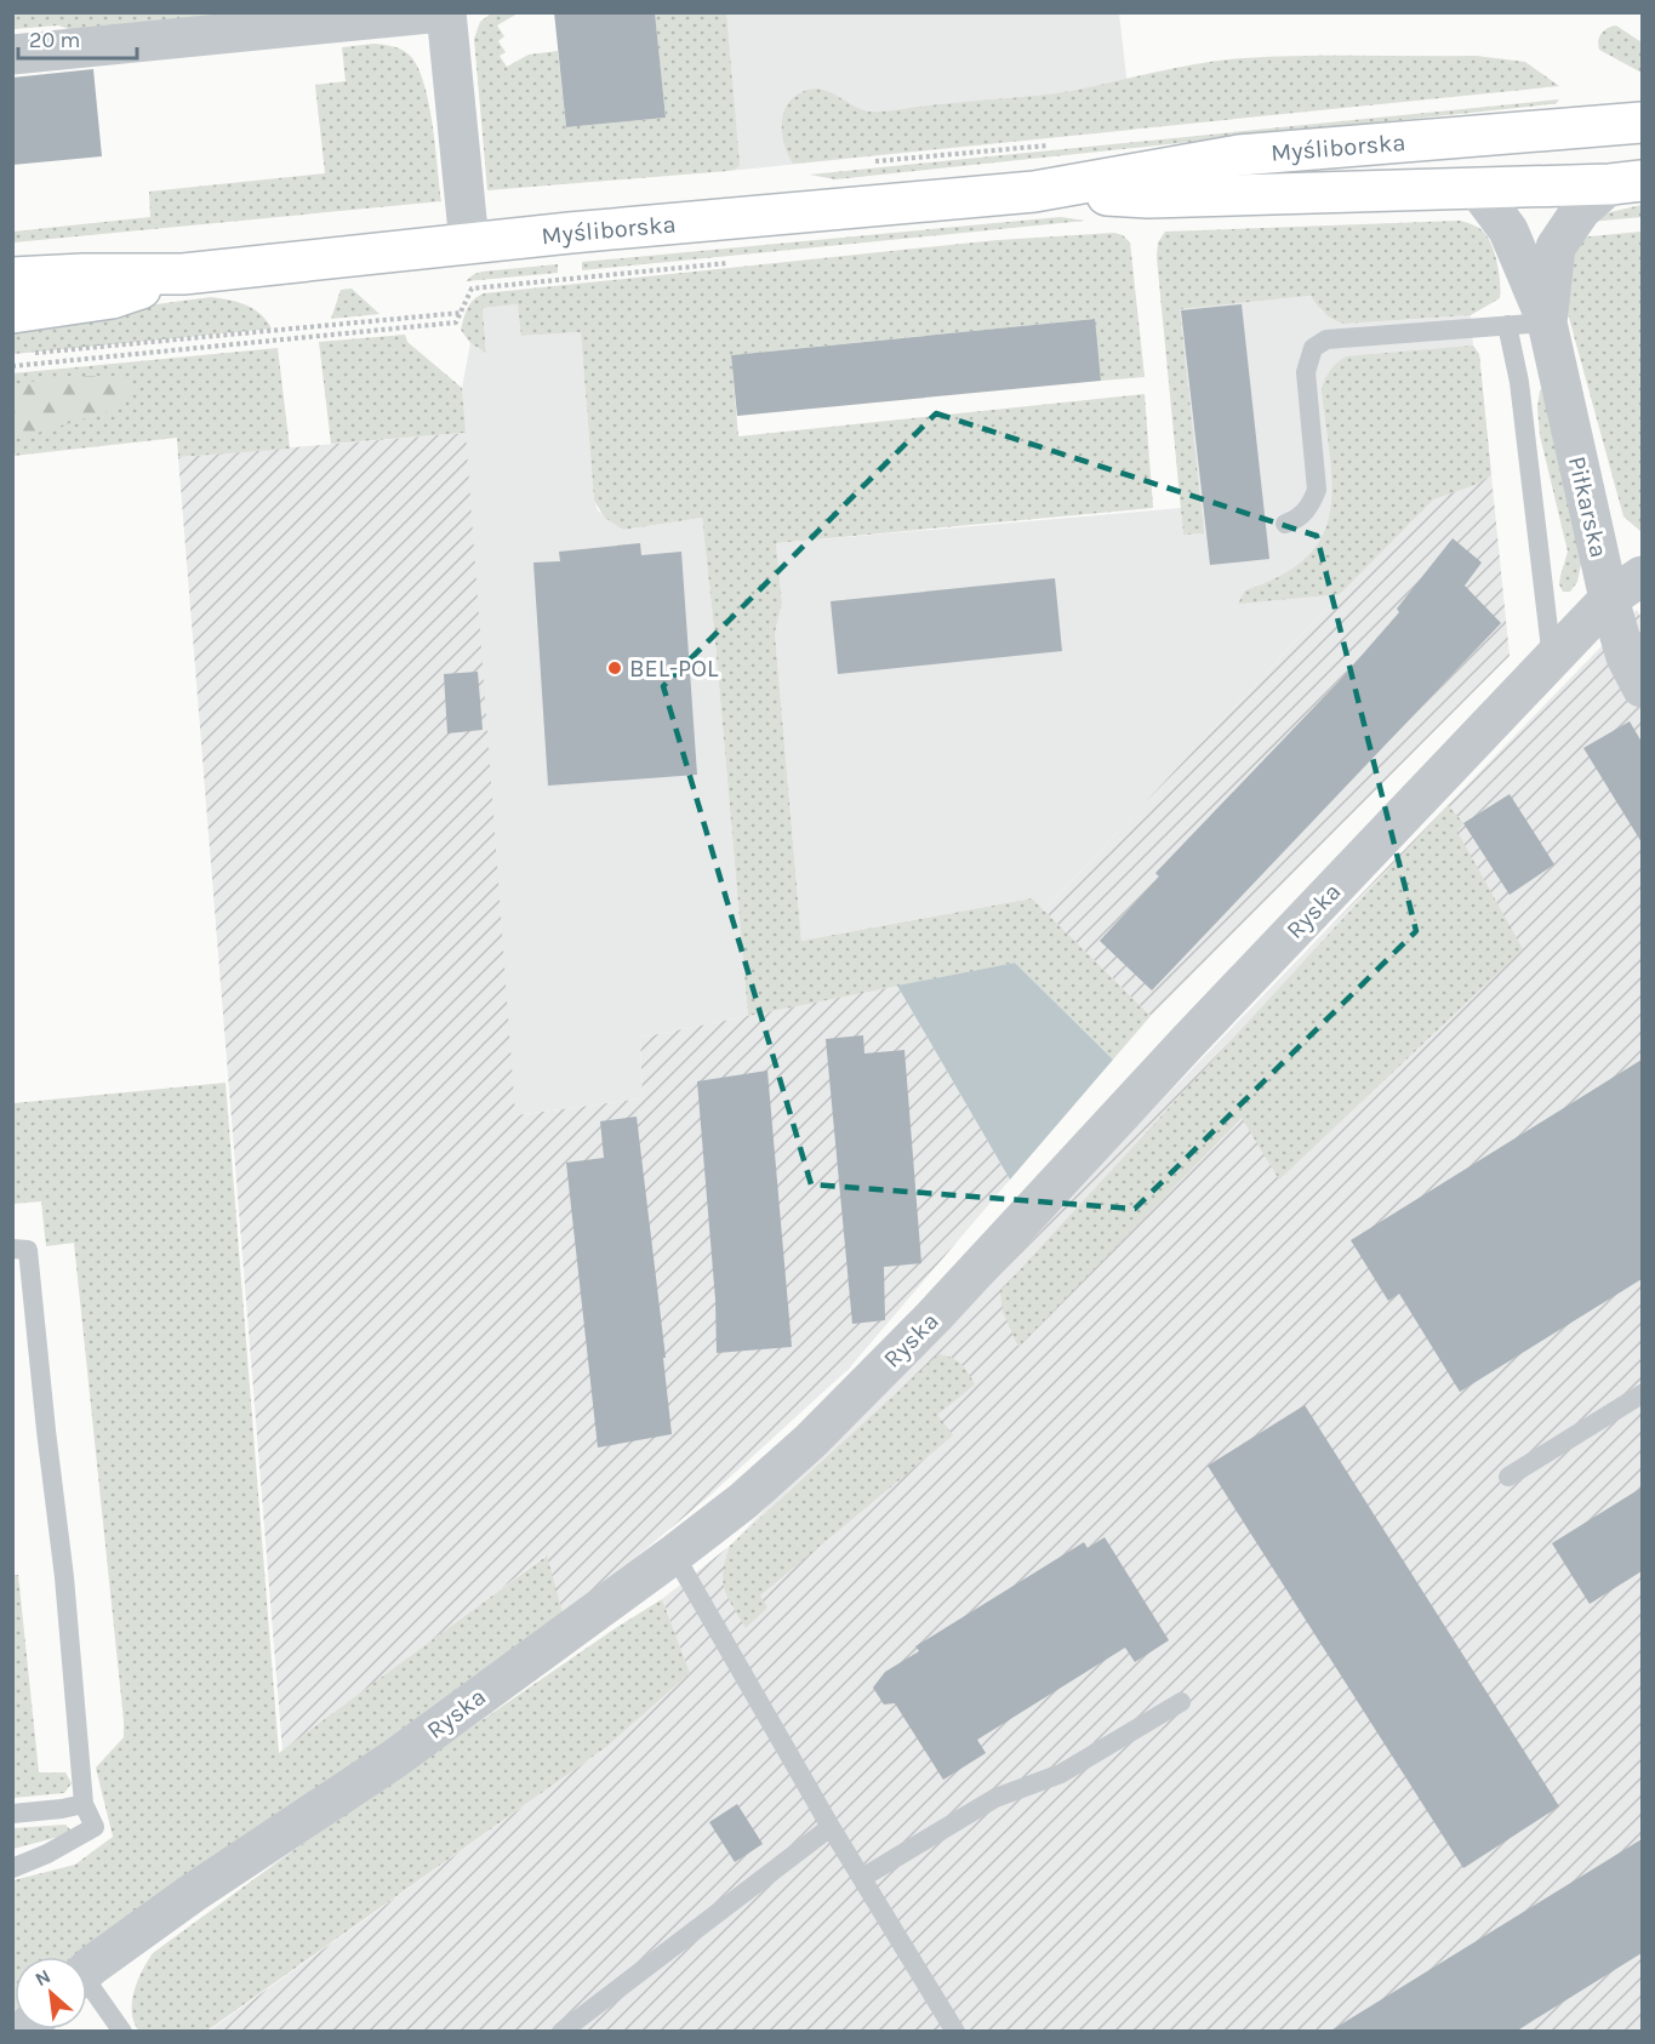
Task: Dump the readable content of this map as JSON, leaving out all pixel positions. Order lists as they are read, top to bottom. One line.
{"streets":{"main road":["Myśliborska"],"street":["Piłkarska","Ryska"]},"crossings":[["Myśliborska","Piłkarska"],["Piłkarska","Ryska"]],"places":["BEL-POL"],"scale_bar":"20 m","north":"top left"}
